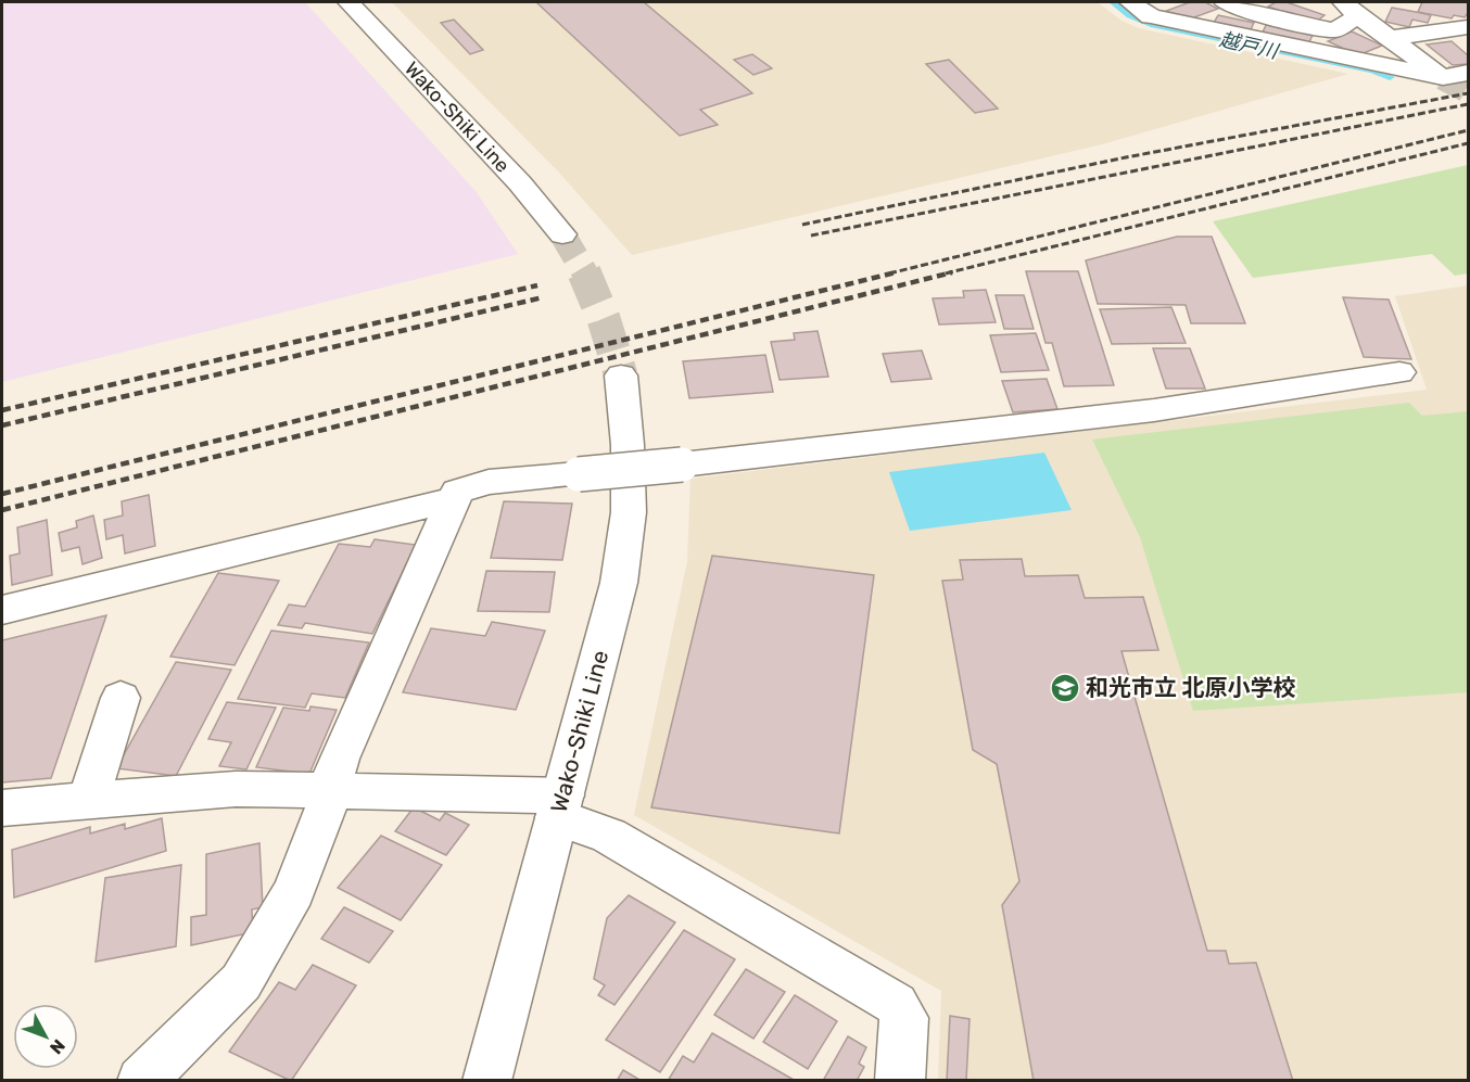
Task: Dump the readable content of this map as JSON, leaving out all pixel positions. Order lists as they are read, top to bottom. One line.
{"streets":{"street":["Wako-Shiki Line"]},"water":["越戸川"],"places":{"school or university":["和光市立 北原小学校"]},"north":"bottom right"}
